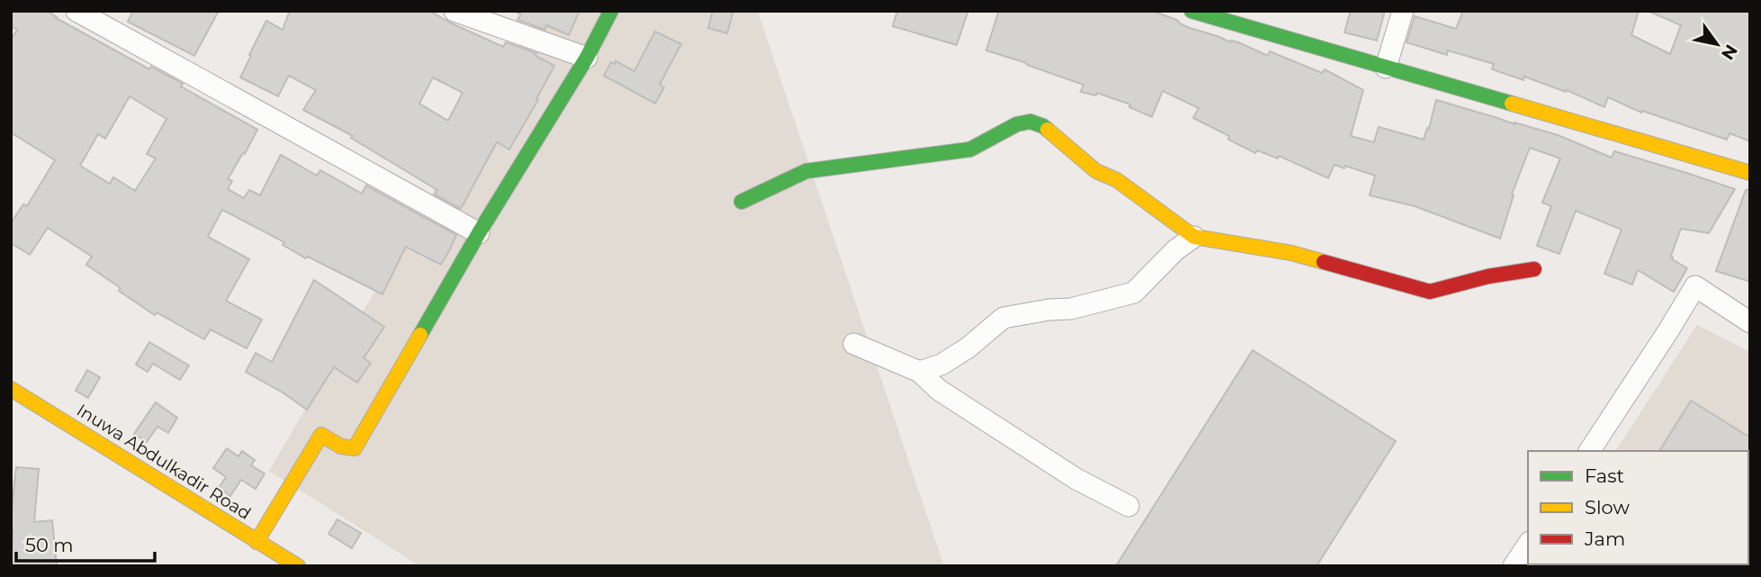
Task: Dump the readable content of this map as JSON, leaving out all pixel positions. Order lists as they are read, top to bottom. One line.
{"streets":{"street":["Inuwa Abdulkadir Road"]},"legend":["Fast","Slow","Jam"],"scale_bar":"50 m","north":"bottom right"}
